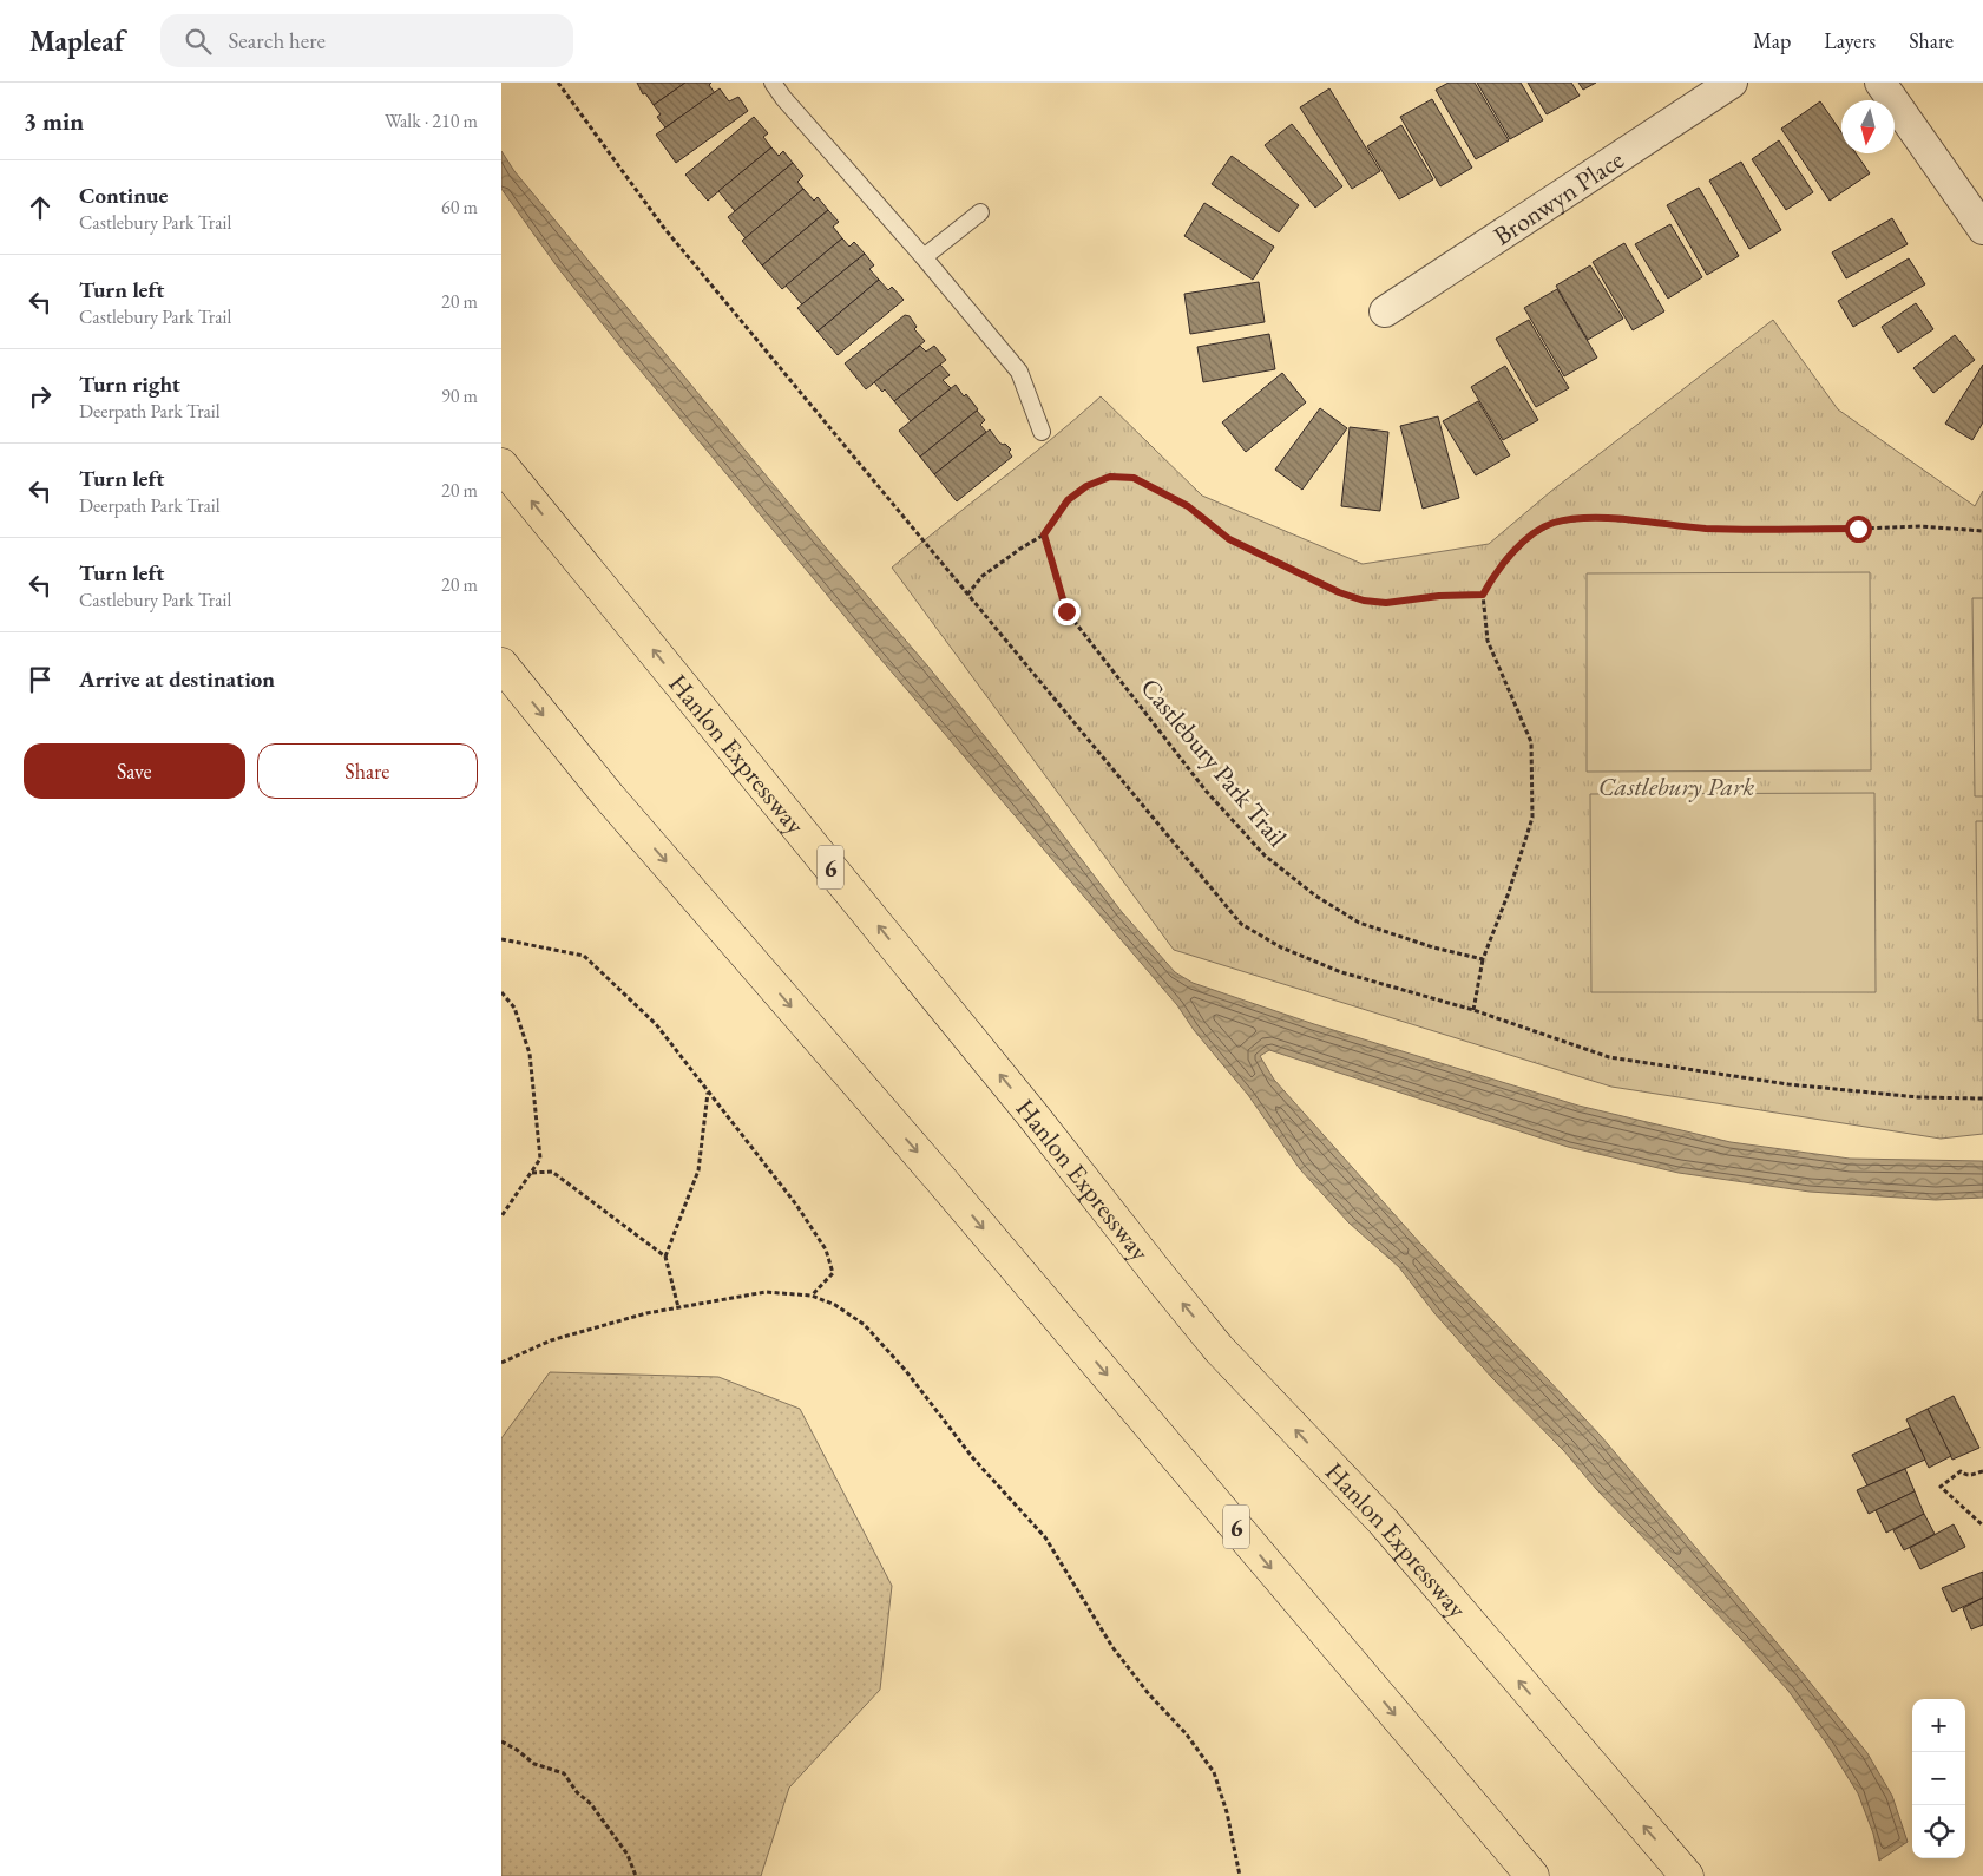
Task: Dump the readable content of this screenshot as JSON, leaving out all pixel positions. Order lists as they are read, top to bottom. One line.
{"streets":{"highway":["Hanlon Expressway","6"],"street":["Bronwyn Place"],"path":["Castlebury Park Trail"]},"parks":["Castlebury Park"],"north":"bottom","page":{"header":"Mapleaf","search":"Search here","nav":["Map","Layers","Share"],"heading":["3 min","Walk · 210 m"],"list":[["Continue","Castlebury Park Trail","60 m"],["Turn left","Castlebury Park Trail","20 m"],["Turn right","Deerpath Park Trail","90 m"],["Turn left","Deerpath Park Trail","20 m"],["Turn left","Castlebury Park Trail","20 m"],"Arrive at destination"],"buttons":["Save","Share"],"map_buttons":["+","−"]}}
